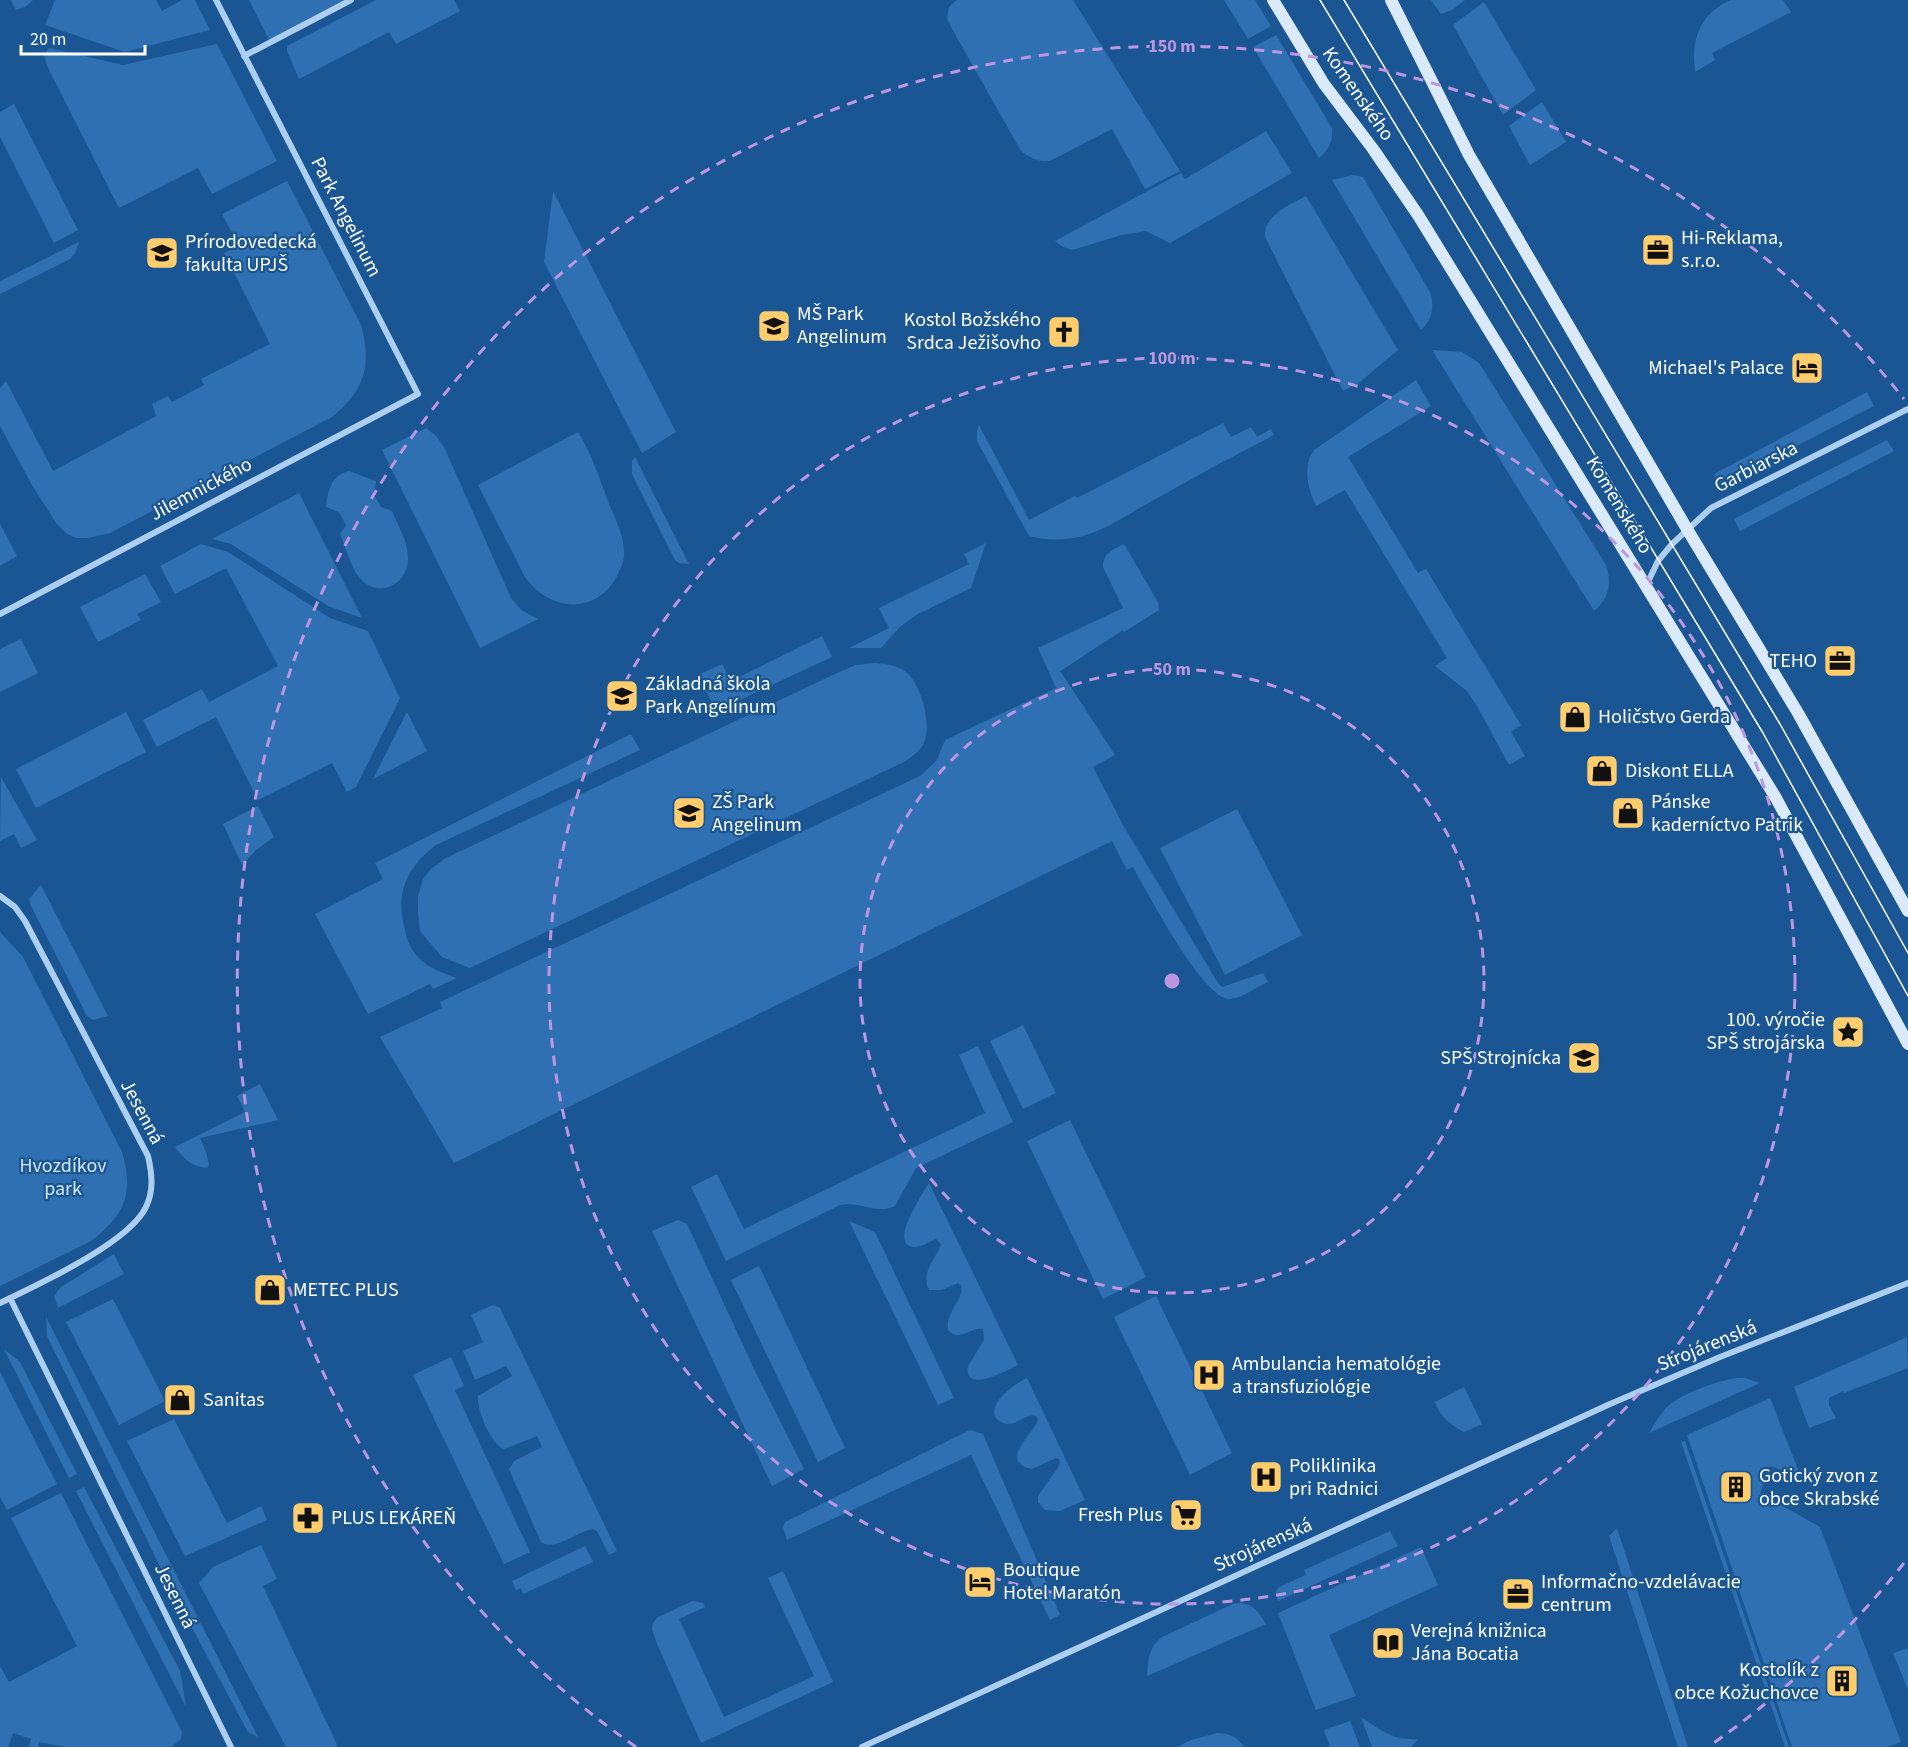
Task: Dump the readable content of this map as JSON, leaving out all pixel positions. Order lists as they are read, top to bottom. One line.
{"streets":{"street":["Komenského","Park Angelinum","Garbiarska","Jilemnického","Jesenná","Strojárenská"]},"crossings":[["Komenského","Garbiarska"],["Park Angelinum","Jilemnického"]],"parks":["Hvozdíkov park"],"places":{"office":["Hi-Reklama, s.r.o.","TEHO","Informačno-vzdelávacie centrum"],"school or university":["Prírodovedecká fakulta UPJŠ","MŠ Park Angelinum","Základná škola Park Angelínum","ZŠ Park Angelinum","SPŠ Strojnícka"],"church":["Kostol Božského Srdca Ježišovho"],"hotel":["Michael's Palace","Boutique Hotel Maratón"],"shop":["Holičstvo Gerda","Diskont ELLA","Pánske kaderníctvo Patrik","METEC PLUS","Sanitas"],"place":["100. výročie SPŠ strojárska"],"hospital":["Ambulancia hematológie a transfuziológie","Poliklinika pri Radnici"],"building":["Gotický zvon z obce Skrabské","Kostolík z obce Kožuchovce"],"supermarket":["Fresh Plus"],"pharmacy":["PLUS LEKÁREŇ"],"library":["Verejná knižnica Jána Bocatia"]},"scale_bar":"20 m","rings":["150 m","100 m","50 m"]}
